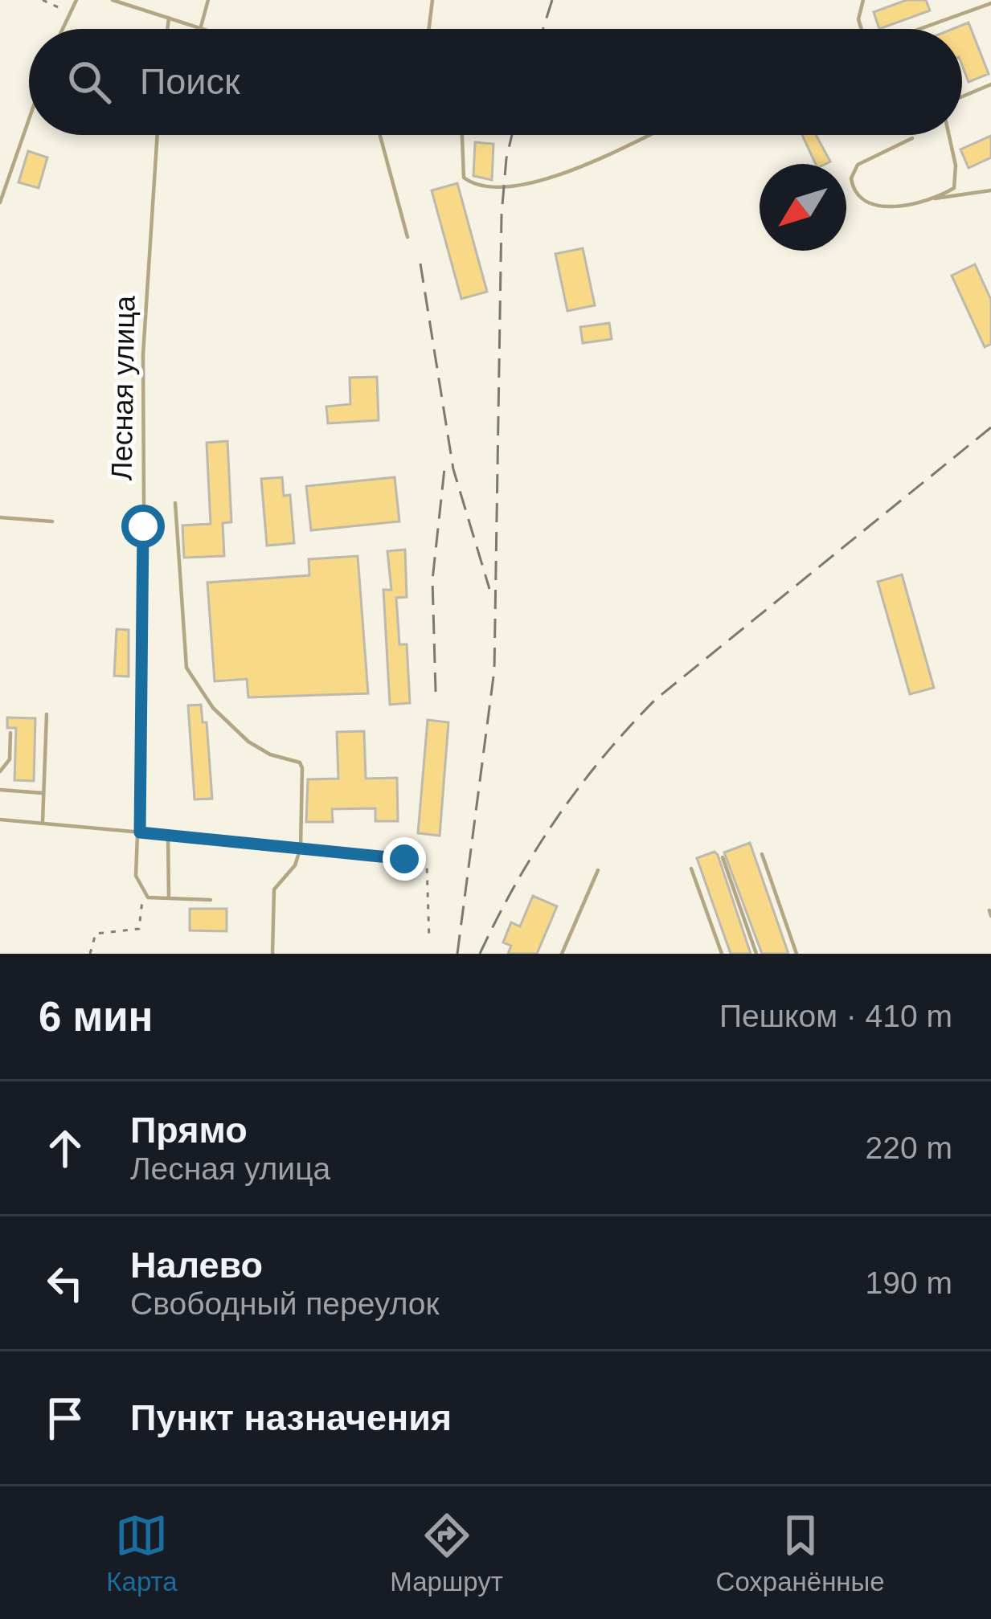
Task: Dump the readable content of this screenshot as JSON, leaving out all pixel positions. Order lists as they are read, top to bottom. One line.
{"streets":{"lane":["Лесная улица"]},"north":"bottom left","page":{"search":"Поиск","heading":["6 мин","Пешком · 410 m"],"list":[["Прямо","Лесная улица","220 m"],["Налево","Свободный переулок","190 m"],"Пункт назначения"],"nav":["Карта","Маршрут","Сохранённые"]}}
